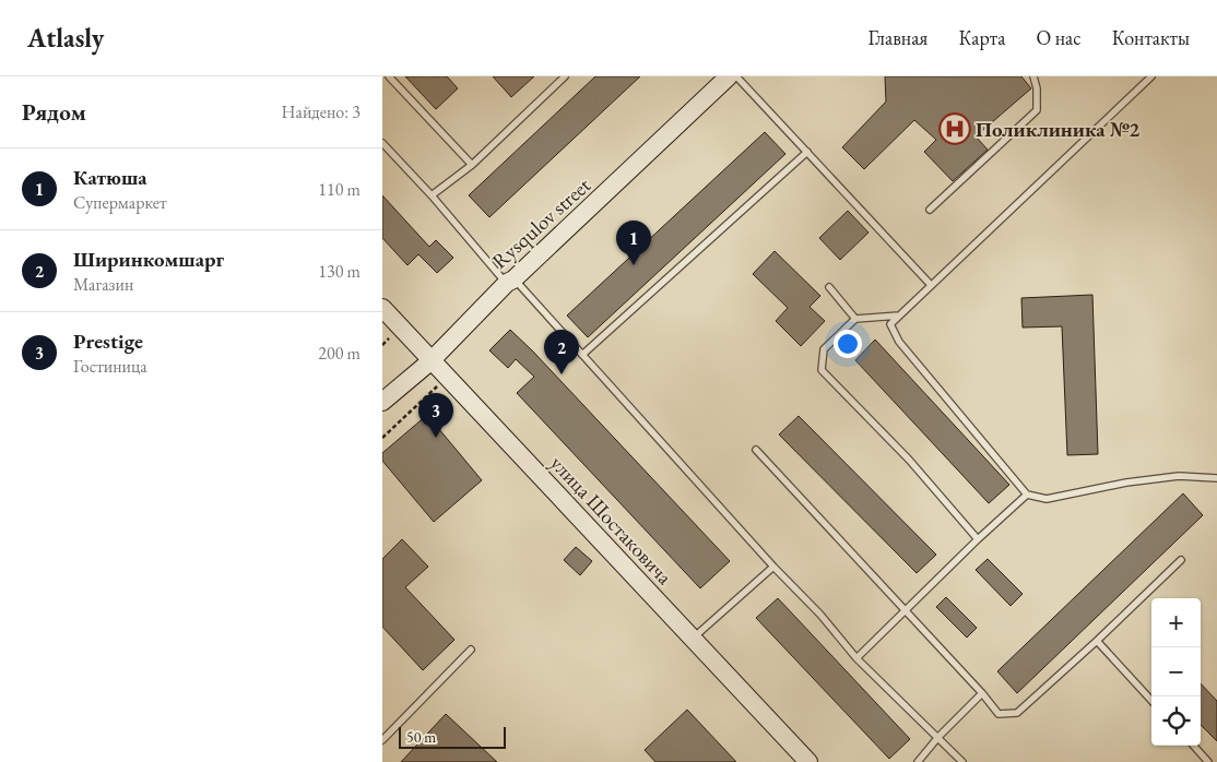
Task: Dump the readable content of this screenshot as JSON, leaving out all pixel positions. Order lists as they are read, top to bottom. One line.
{"streets":{"street":["Rysqulov street","улица Шостаковича"]},"crossings":[["Rysqulov street","улица Шостаковича"]],"places":{"hospital":["Поликлиника №2"]},"scale_bar":"50 m","page":{"header":"Atlasly","nav":["Главная","Карта","О нас","Контакты"],"heading":["Рядом","Найдено: 3"],"list":[{"mark":"1","name":"Катюша","note":"Супермаркет","value":"110 m"},{"mark":"2","name":"Ширинкомшарг","note":"Магазин","value":"130 m"},{"mark":"3","name":"Prestige","note":"Гостиница","value":"200 m"}],"pins":["1","2","3"],"map_buttons":["+","−"],"scale":"50 m"}}
